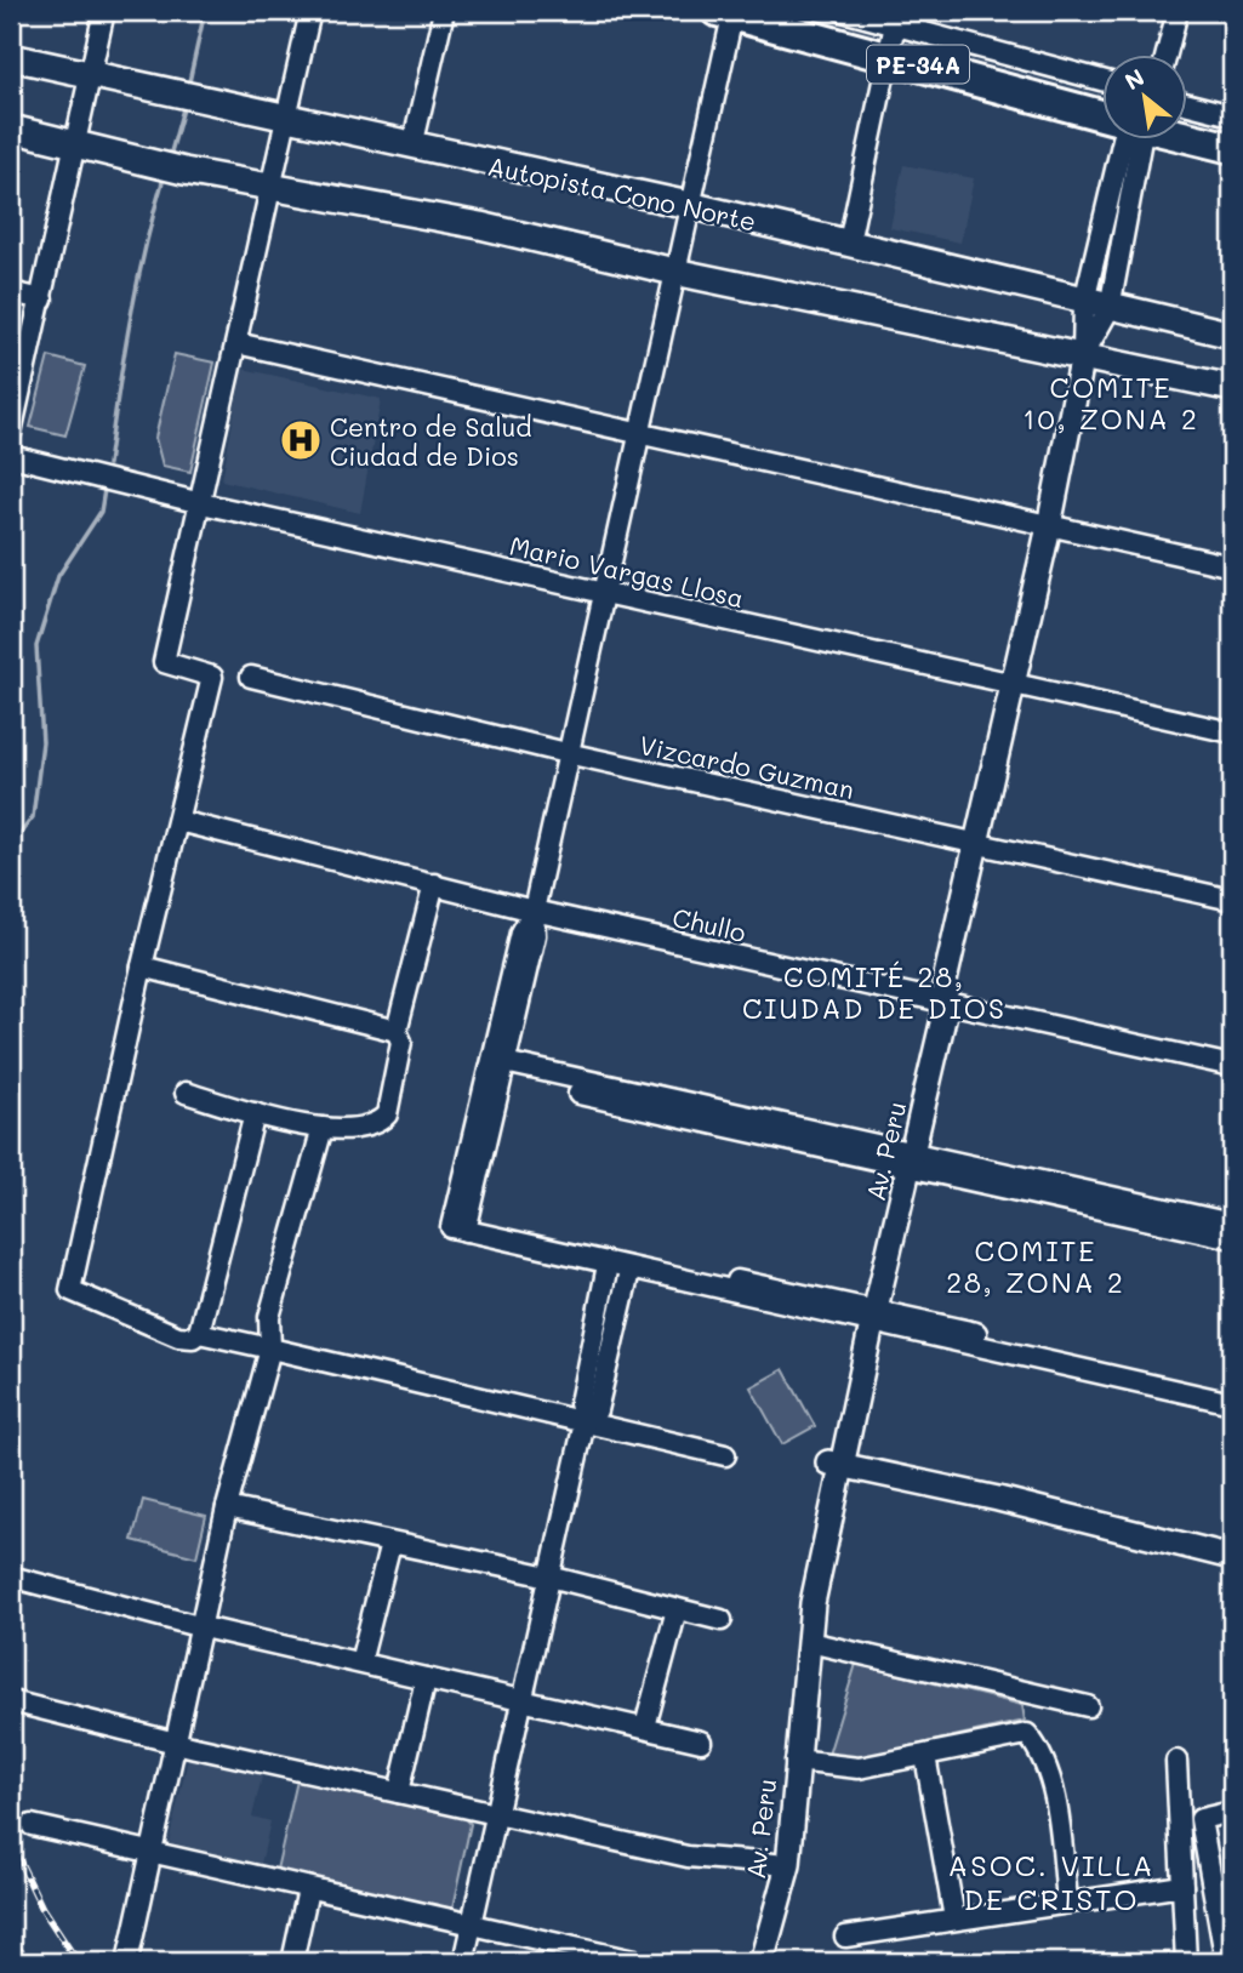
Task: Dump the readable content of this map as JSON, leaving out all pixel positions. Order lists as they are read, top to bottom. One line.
{"streets":{"highway":["PE-34A"],"main road":["Autopista Cono Norte"],"street":["Mario Vargas Llosa","Vizcardo Guzman","Chullo","Av. Peru"]},"crossings":[["Mario Vargas Llosa","Av. Peru"],["Vizcardo Guzman","Av. Peru"],["Chullo","Av. Peru"]],"districts":["COMITE 10, ZONA 2","COMITÉ 28, CIUDAD DE DIOS","COMITE 28, ZONA 2","ASOC. VILLA DE CRISTO"],"places":{"hospital":["Centro de Salud Ciudad de Dios"]},"north":"top left"}
